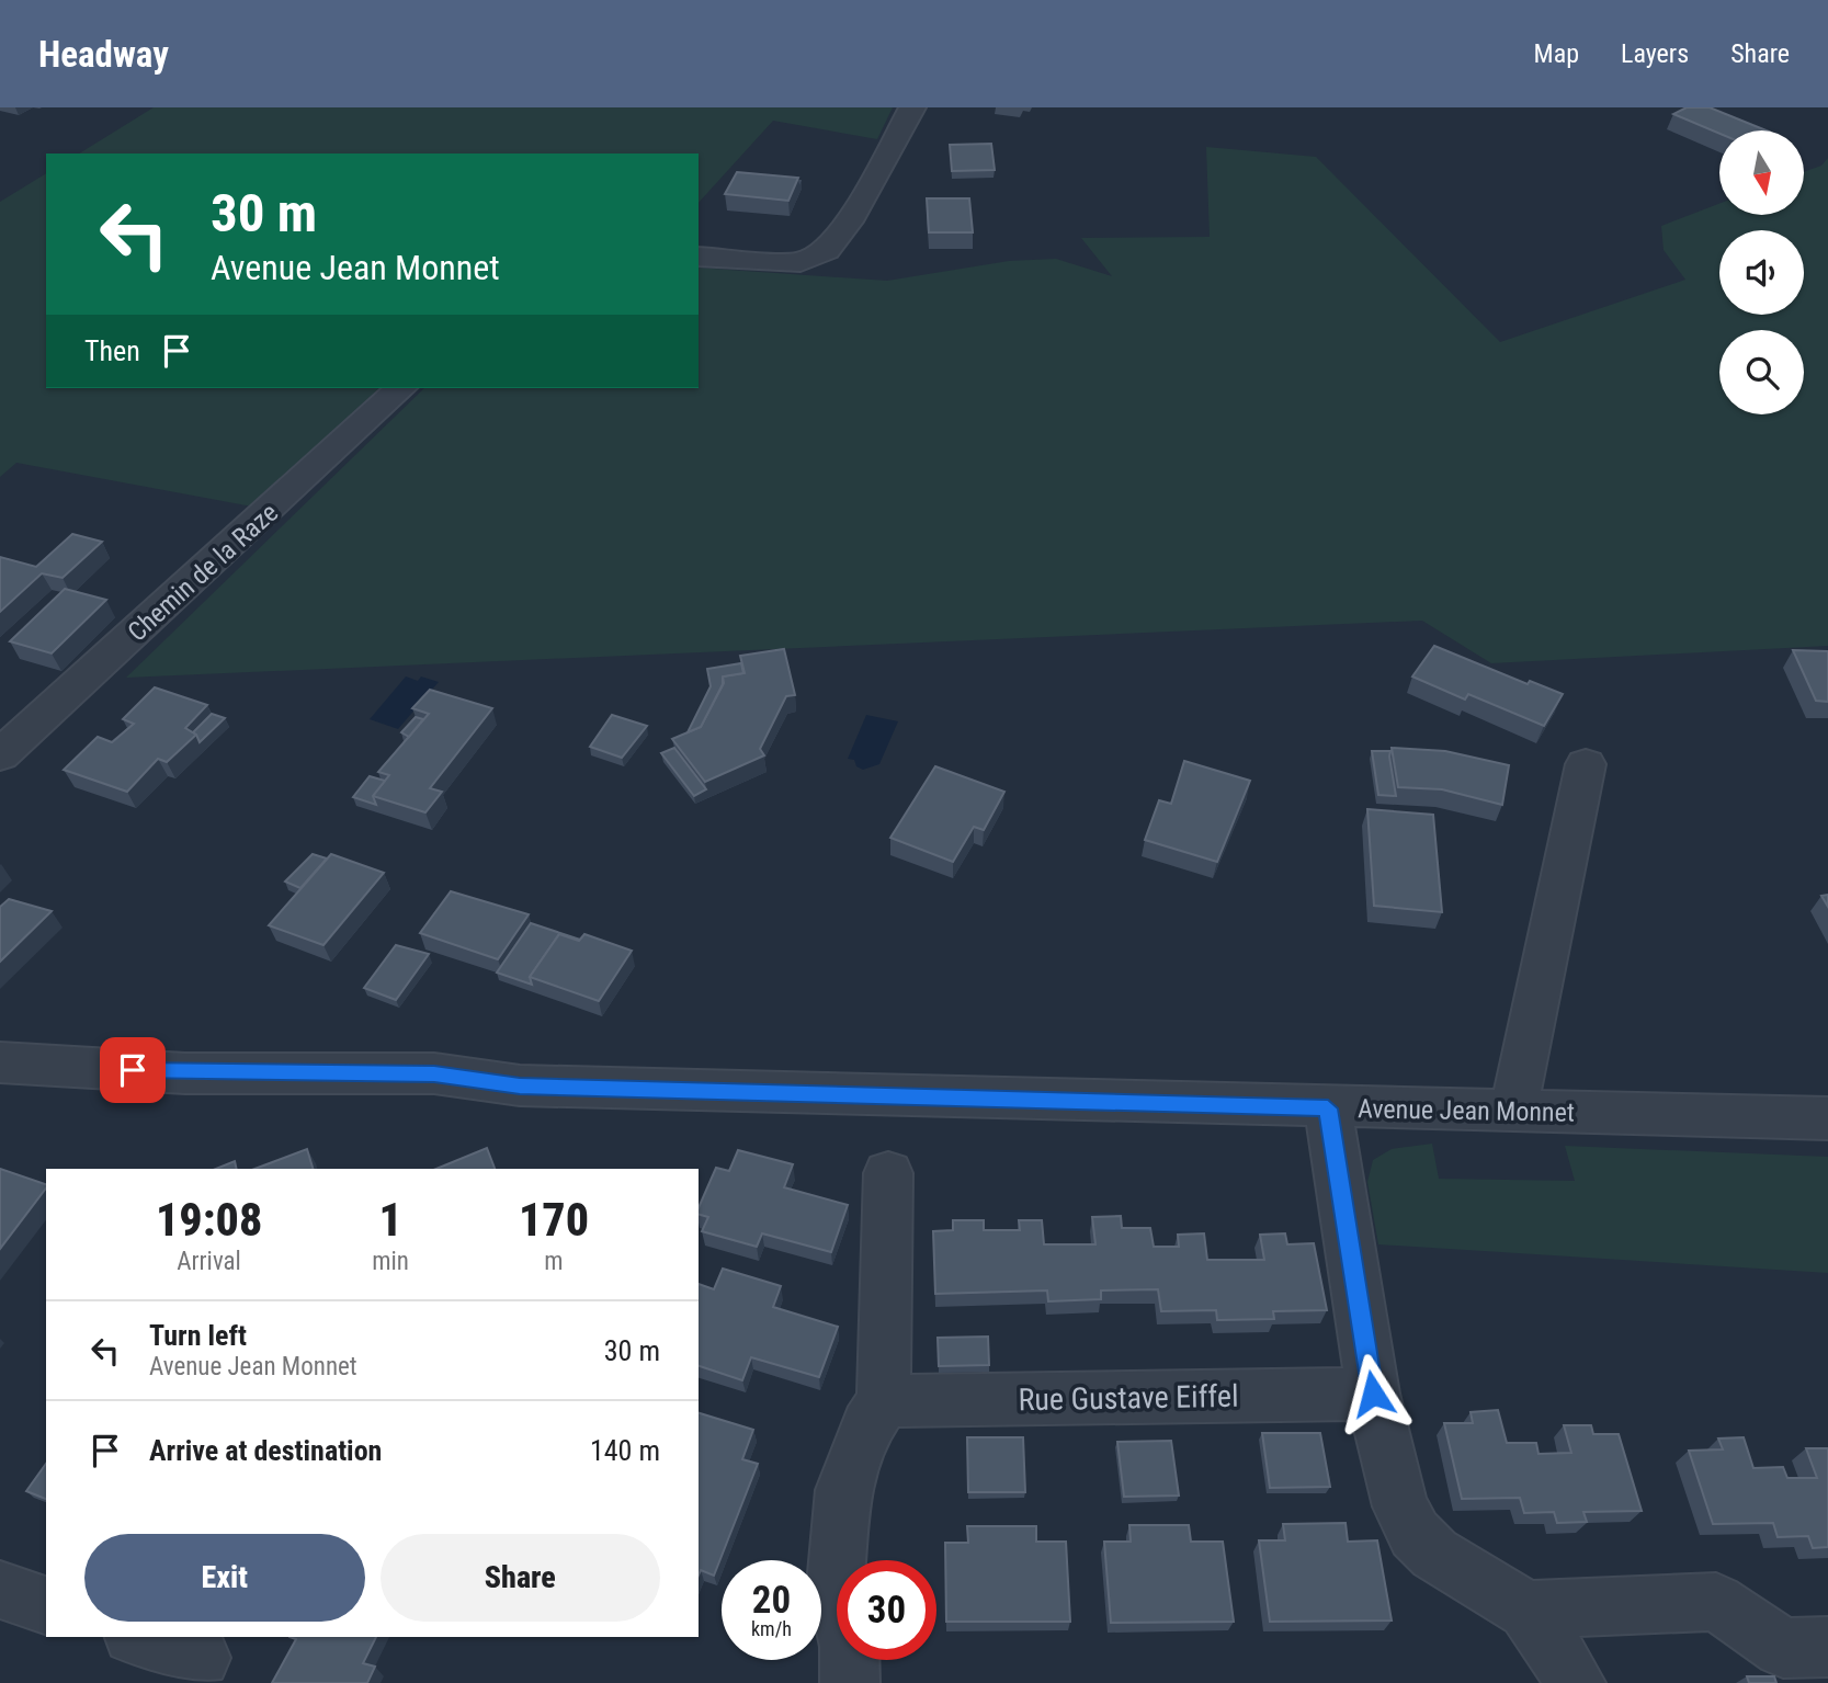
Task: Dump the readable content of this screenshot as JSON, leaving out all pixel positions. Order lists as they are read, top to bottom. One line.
{"streets":{"street":["Chemin de la Raze","Avenue Jean Monnet","Rue Gustave Eiffel"]},"north":"bottom","page":{"header":"Headway","nav":["Map","Layers","Share"],"turn":["30 m","Avenue Jean Monnet"],"then":"Then","eta":["19:08","Arrival","1","min","170","m"],"list":[{"name":"Turn left","note":"Avenue Jean Monnet","value":"30 m"},{"name":"Arrive at destination","value":"140 m"}],"buttons":["Exit","Share"],"speed":"20 km/h","limit":"30"}}
